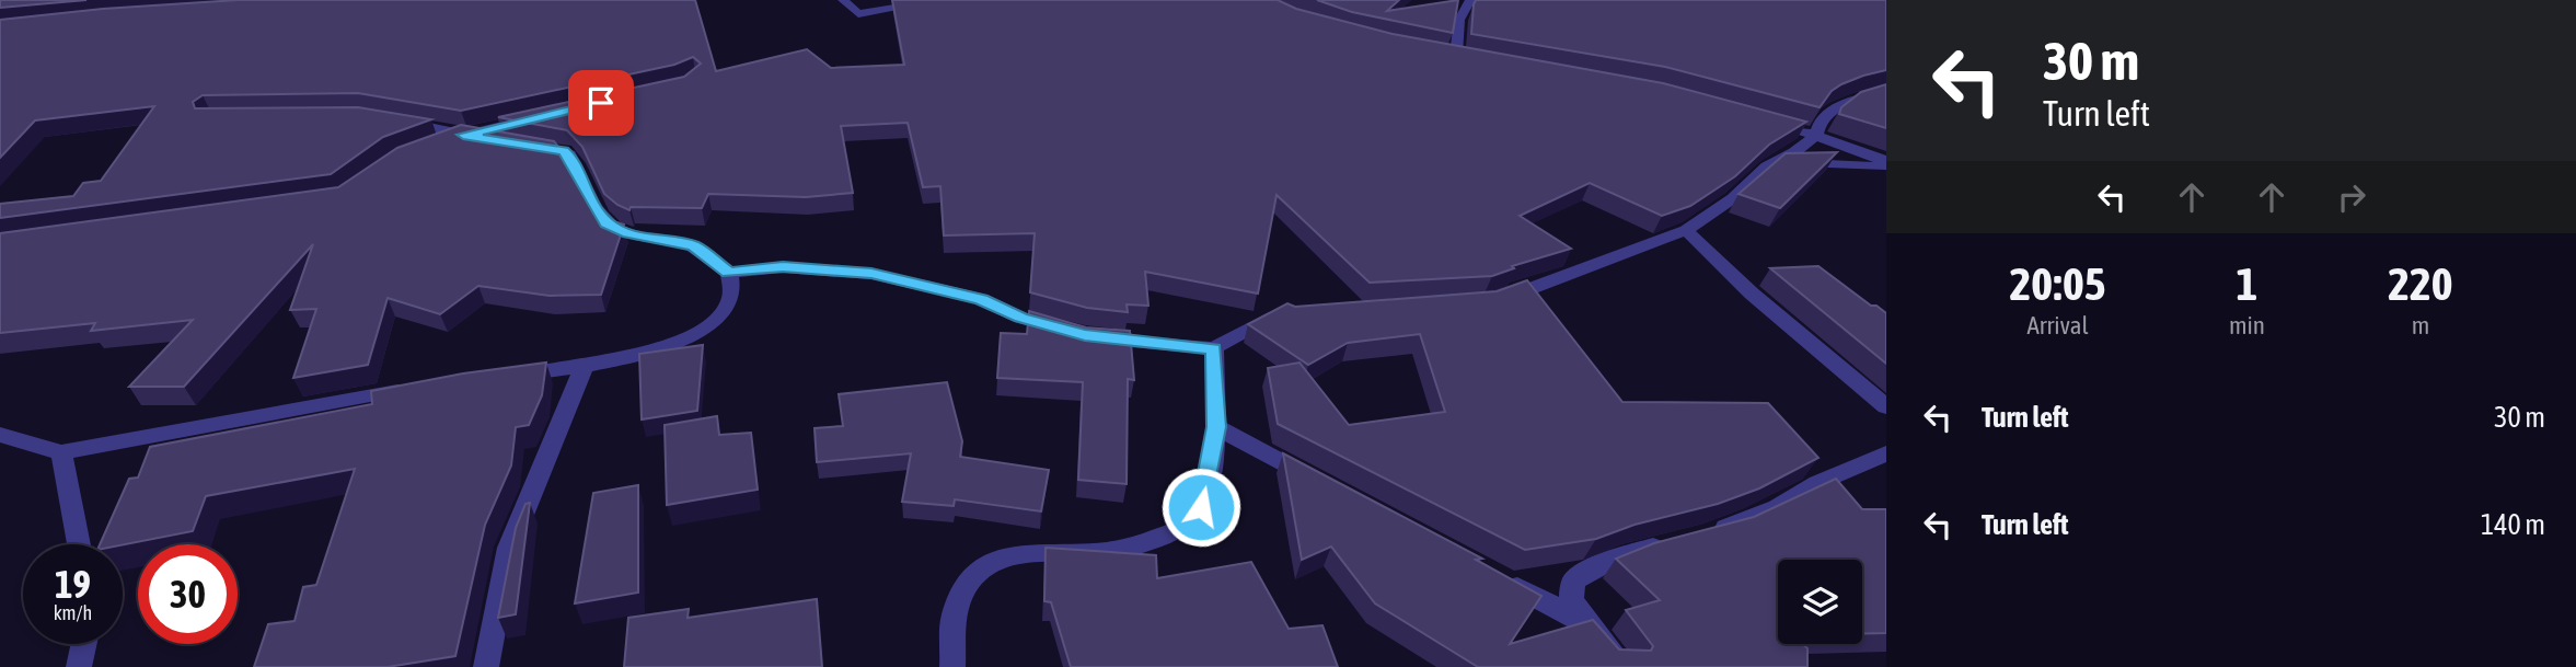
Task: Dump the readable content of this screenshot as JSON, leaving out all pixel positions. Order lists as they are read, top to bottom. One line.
{"page":{"turn":["30 m","Turn left"],"eta":["20:05","Arrival","1","min","220","m"],"list":[{"name":"Turn left","value":"30 m"},{"name":"Turn left","value":"140 m"}],"speed":"19 km/h","limit":"30"}}
